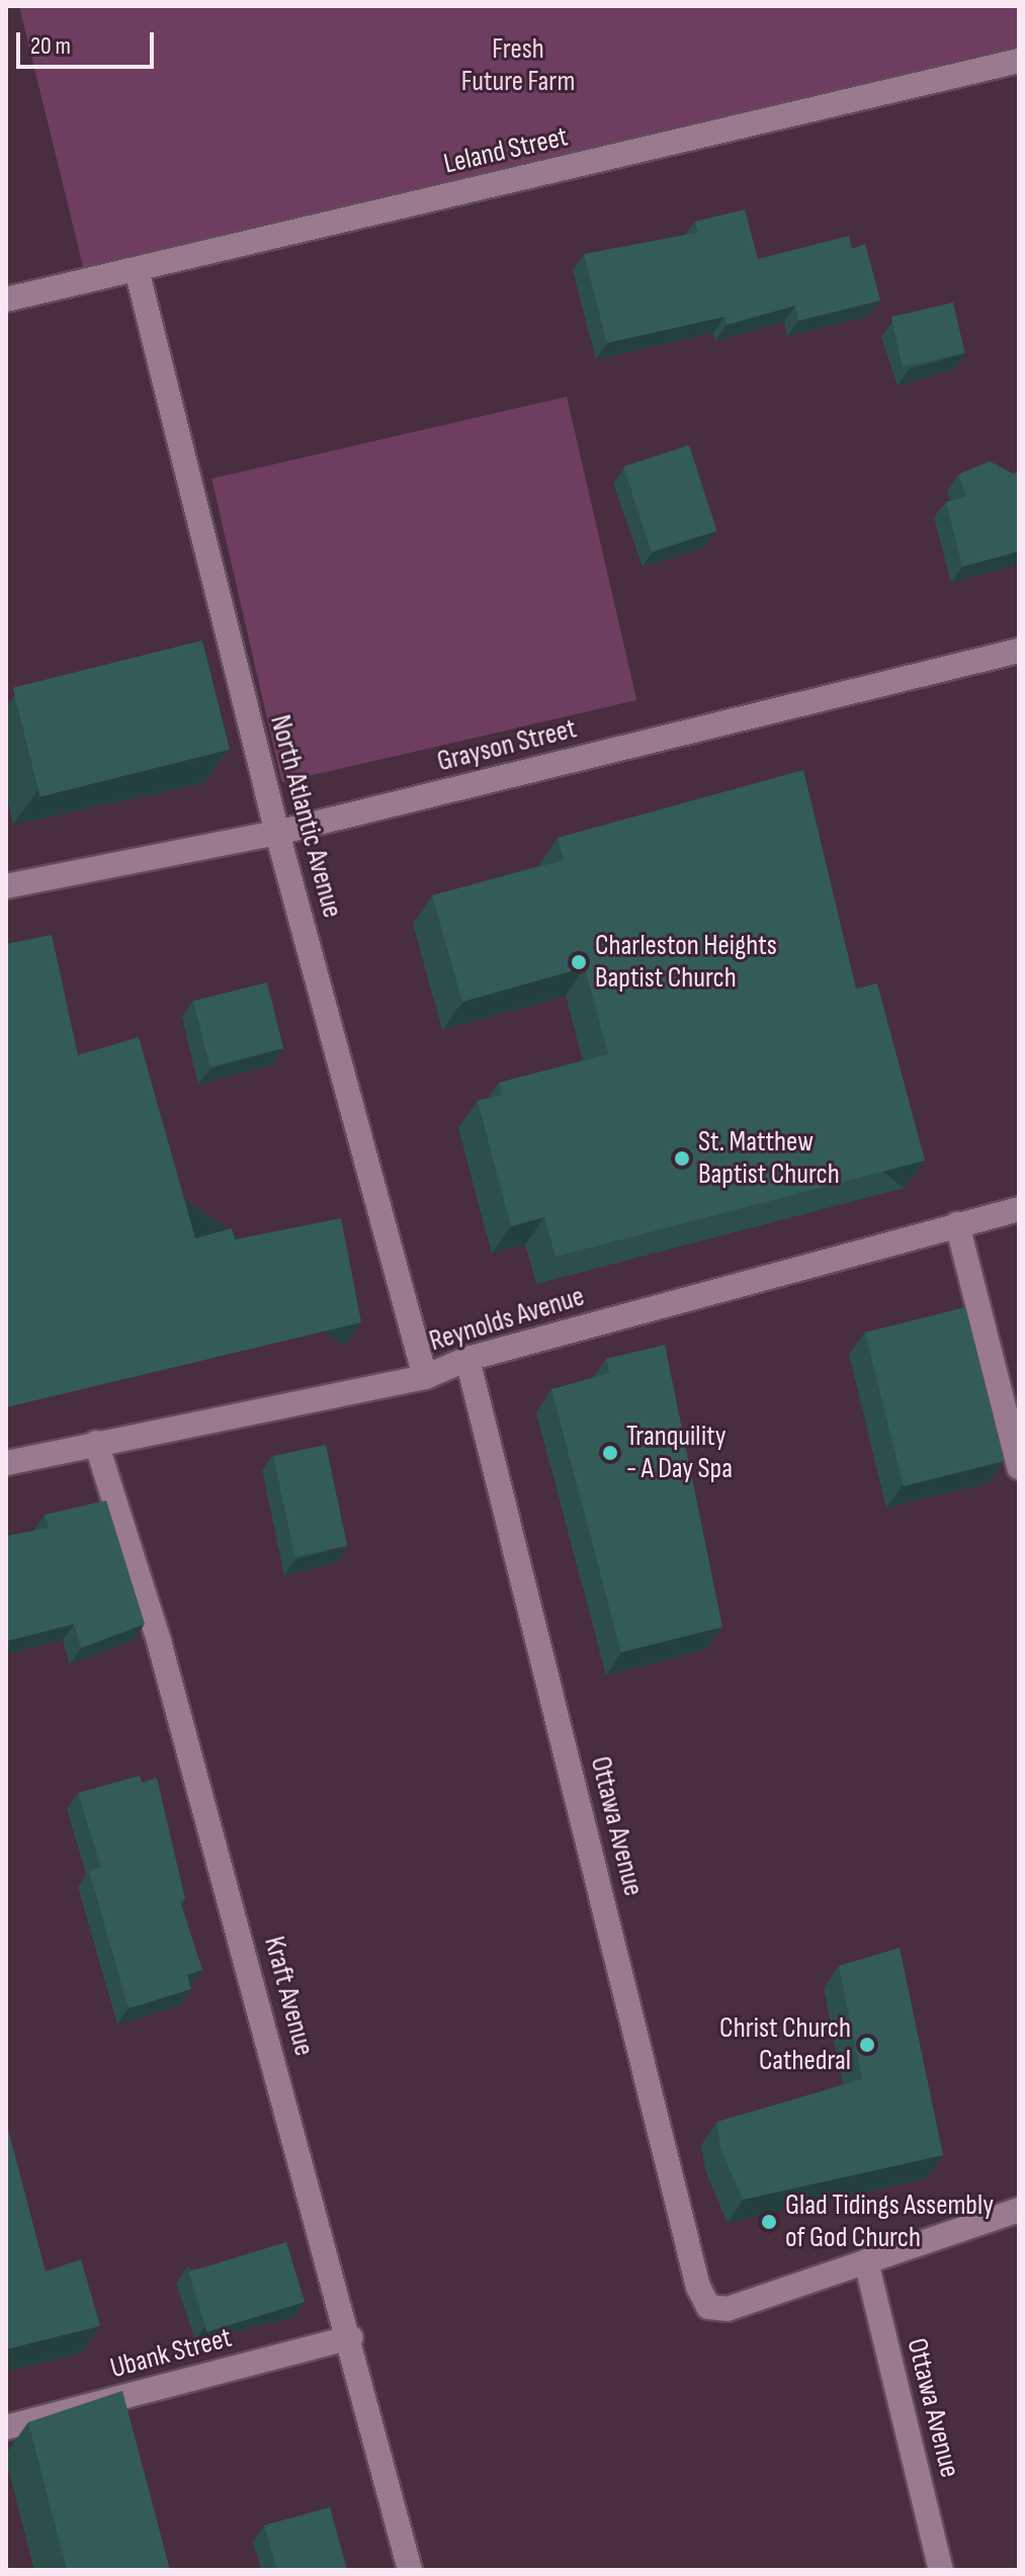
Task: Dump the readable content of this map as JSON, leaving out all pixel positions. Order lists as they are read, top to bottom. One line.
{"streets":{"street":["Leland Street","Grayson Street","North Atlantic Avenue","Reynolds Avenue","Ottawa Avenue","Kraft Avenue","Ubank Street"]},"crossings":[["Leland Street","North Atlantic Avenue"],["Grayson Street","North Atlantic Avenue"],["North Atlantic Avenue","Reynolds Avenue"],["Reynolds Avenue","Ottawa Avenue"],["Reynolds Avenue","Kraft Avenue"],["Kraft Avenue","Ubank Street"]],"parks":["Fresh Future Farm"],"places":["Charleston Heights Baptist Church","St. Matthew Baptist Church","Tranquility - A Day Spa","Christ Church Cathedral","Glad Tidings Assembly of God Church"],"scale_bar":"20 m"}
